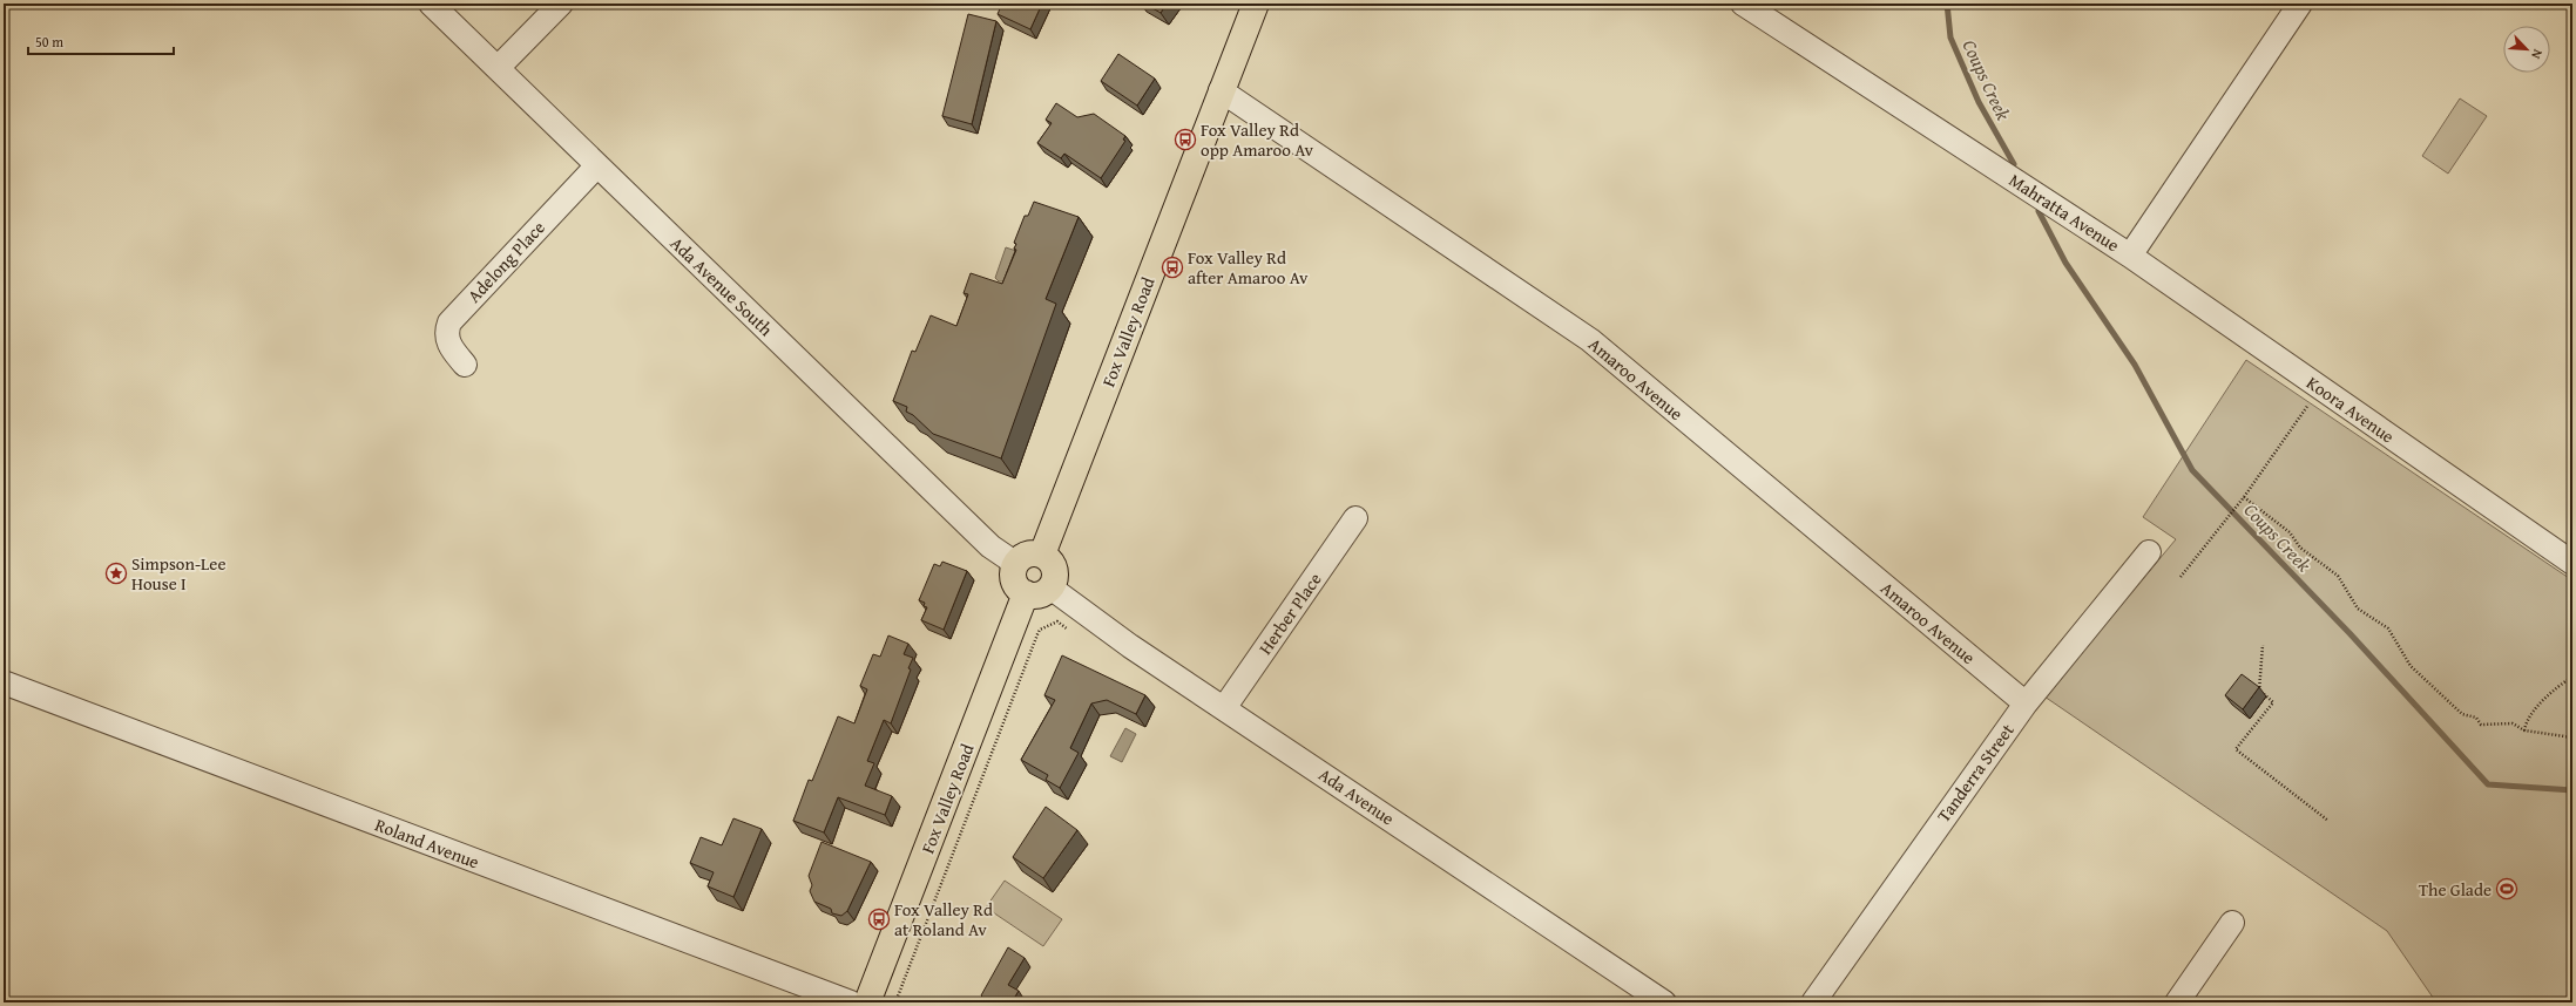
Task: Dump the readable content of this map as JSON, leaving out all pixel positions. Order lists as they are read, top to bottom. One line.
{"streets":{"main road":["Fox Valley Road"],"street":["Mahratta Avenue","Adelong Place","Ada Avenue South","Amaroo Avenue","Koora Avenue","Herber Place","Tanderra Street","Ada Avenue","Roland Avenue"]},"crossings":[["Mahratta Avenue","Koora Avenue"],["Adelong Place","Ada Avenue South"],["Ada Avenue South","Fox Valley Road"],["Ada Avenue South","Ada Avenue"],["Fox Valley Road","Amaroo Avenue"],["Fox Valley Road","Ada Avenue"],["Amaroo Avenue","Tanderra Street"],["Herber Place","Ada Avenue"]],"water":["Coups Creek"],"places":{"bus stop":["Fox Valley Rd opp Amaroo Av","Fox Valley Rd after Amaroo Av","Fox Valley Rd at Roland Av"],"place":["Simpson-Lee House I"],"sports":["The Glade"]},"scale_bar":"50 m","north":"bottom right"}
